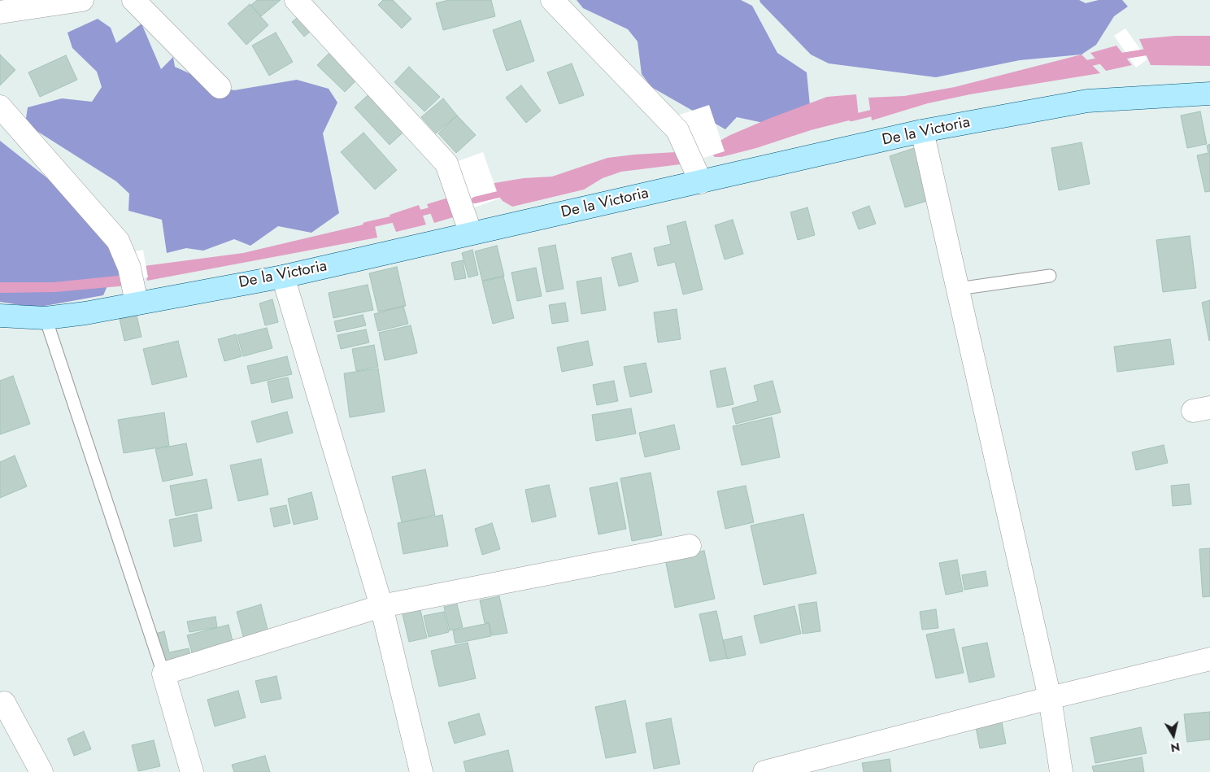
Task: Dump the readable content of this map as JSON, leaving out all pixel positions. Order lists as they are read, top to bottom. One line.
{"streets":{"main road":["De la Victoria"]},"north":"bottom"}
